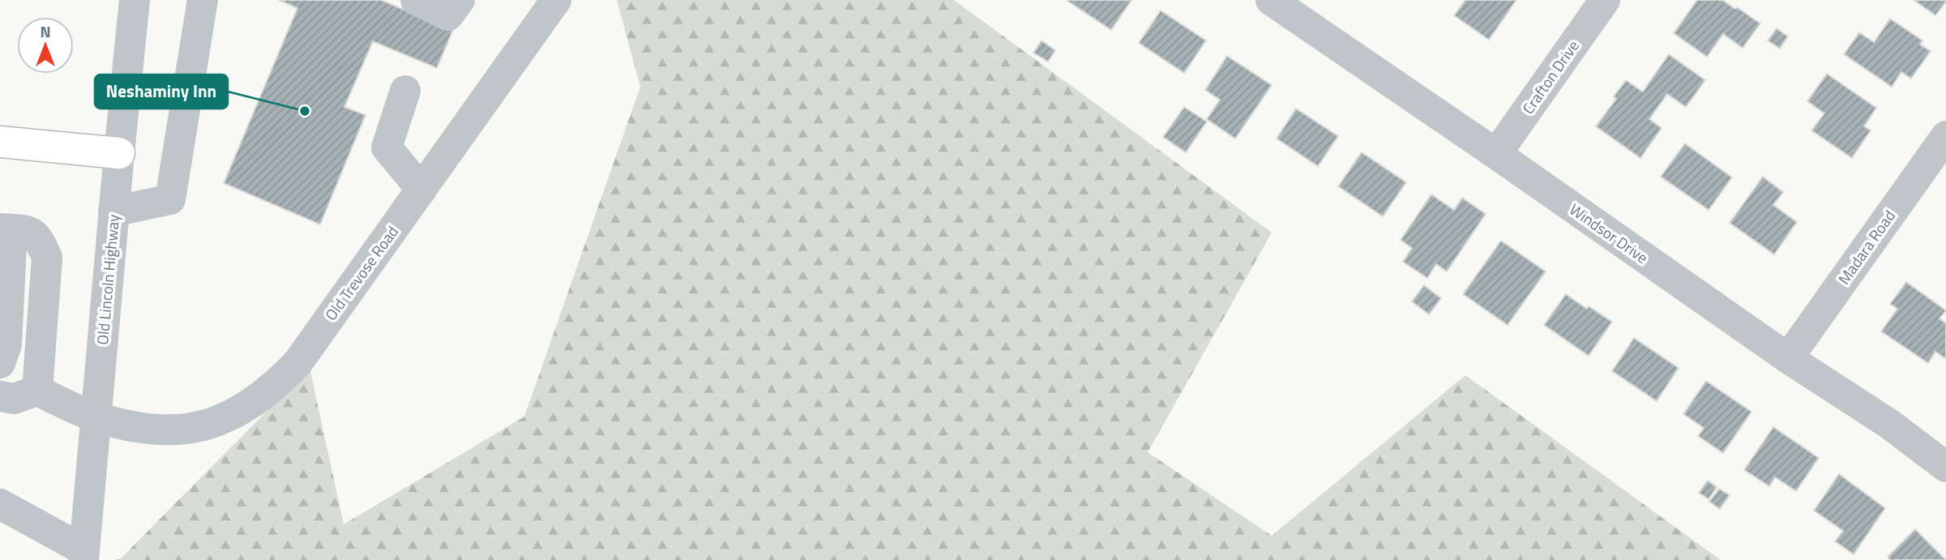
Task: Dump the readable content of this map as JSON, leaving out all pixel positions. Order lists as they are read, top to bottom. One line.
{"streets":{"street":["Crafton Drive","Windsor Drive","Madara Road","Old Trevose Road","Old Lincoln Highway"]},"crossings":[["Crafton Drive","Windsor Drive"],["Windsor Drive","Madara Road"],["Old Trevose Road","Old Lincoln Highway"]],"places":["Neshaminy Inn"],"north":"top"}
